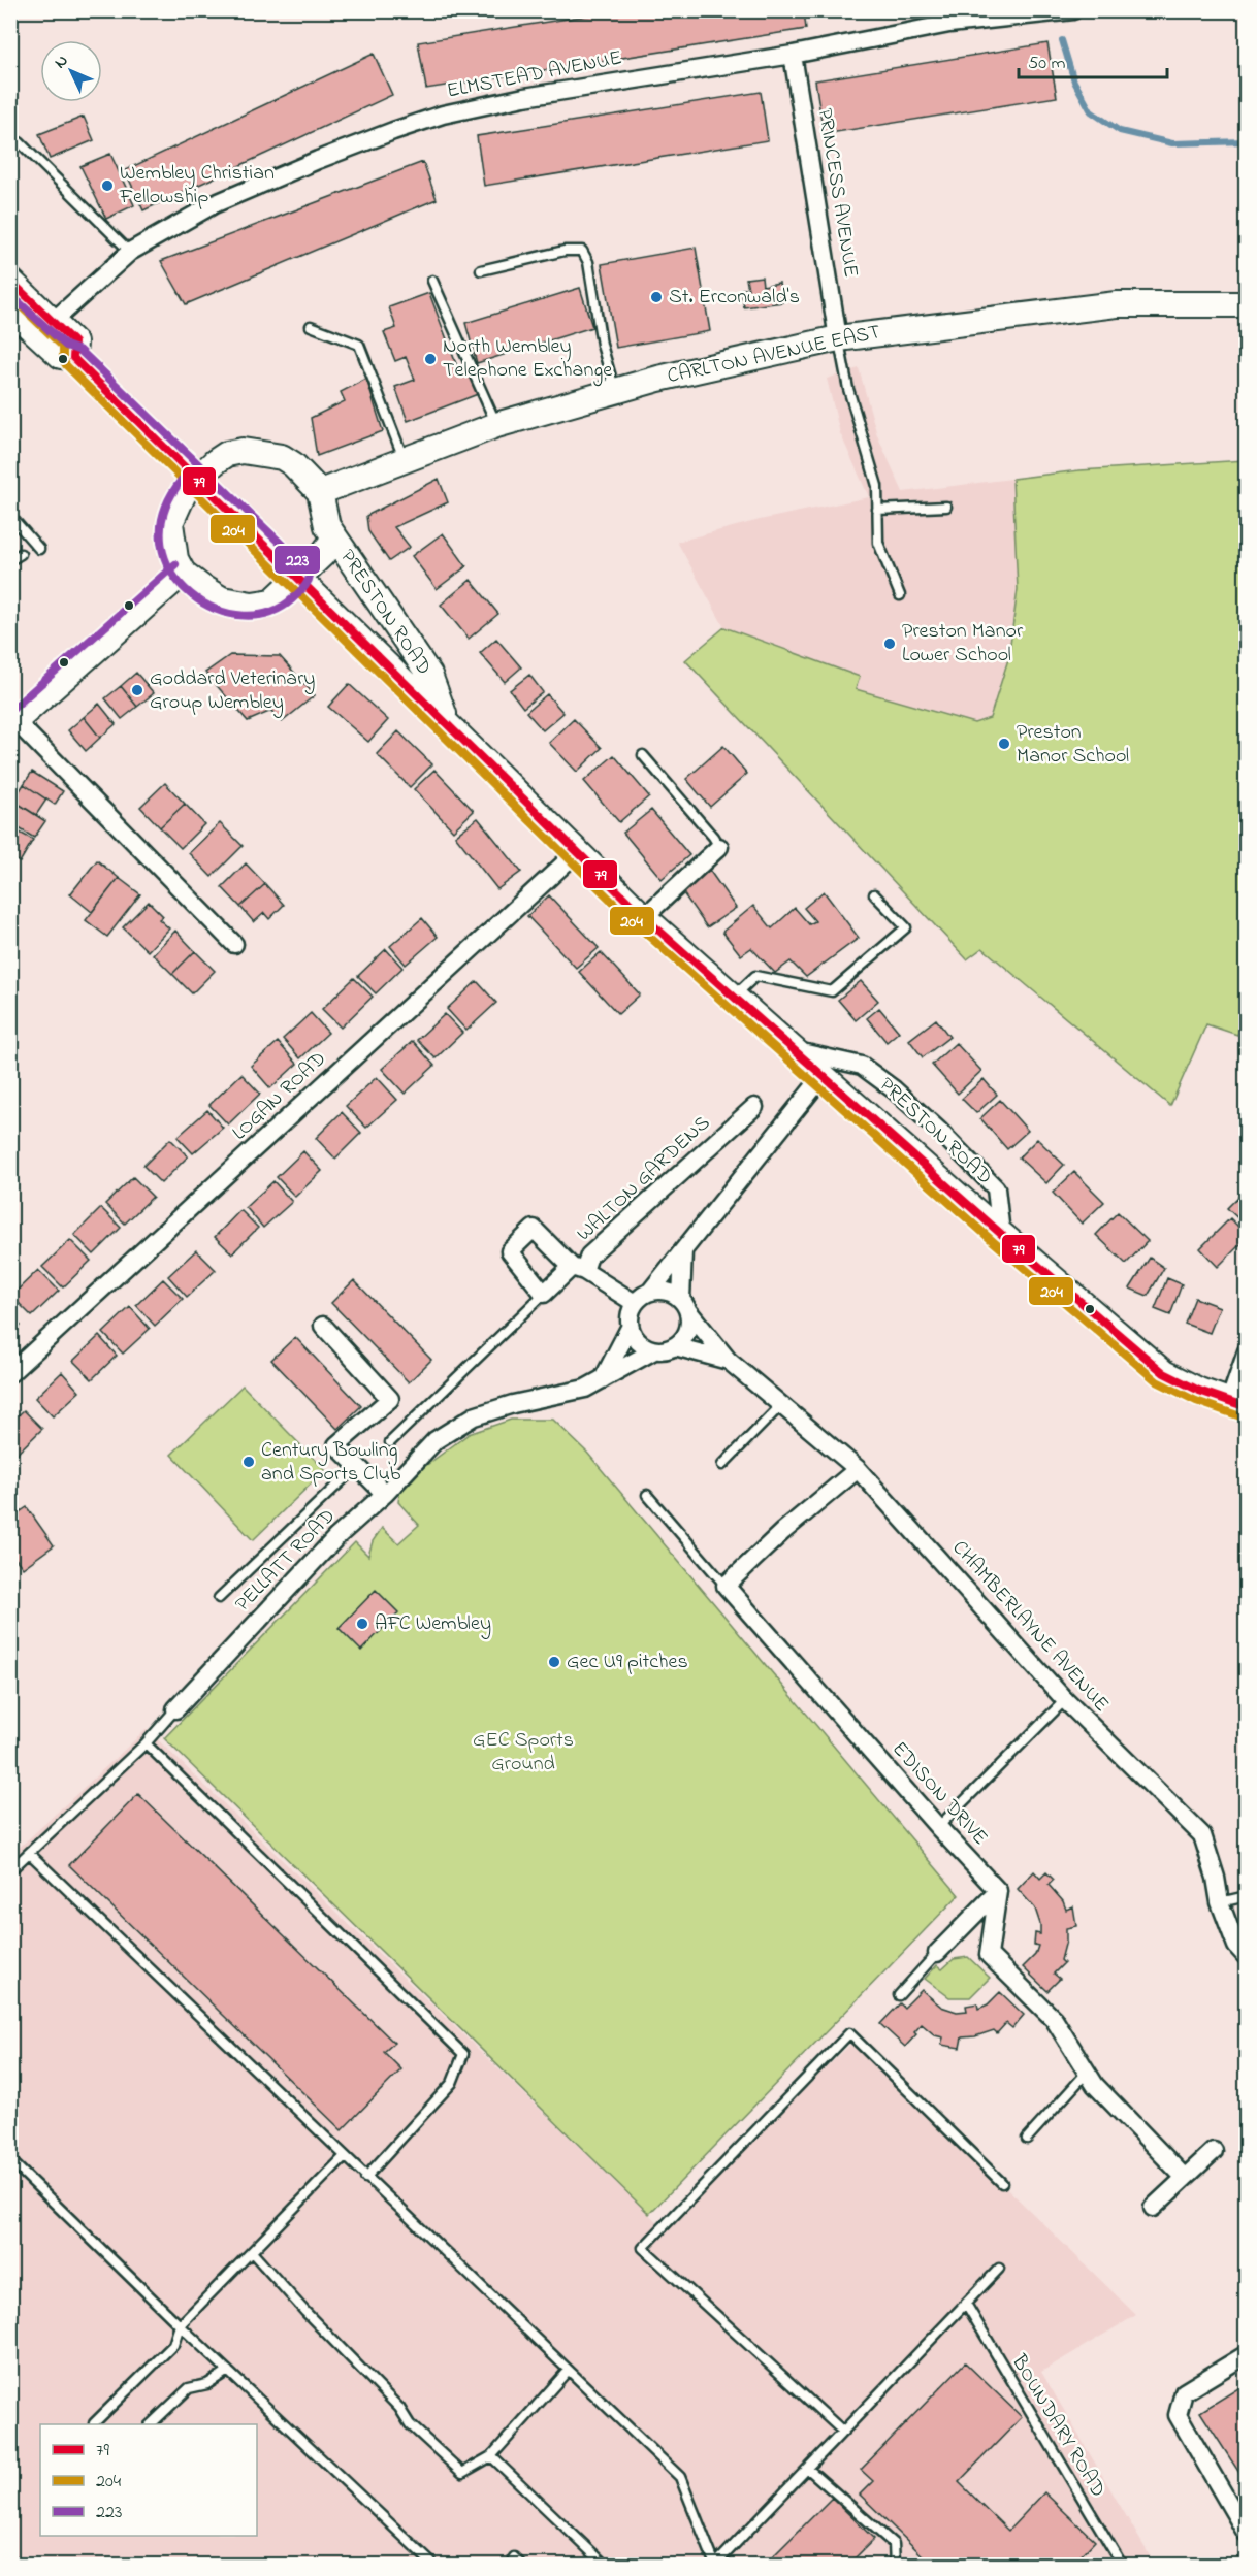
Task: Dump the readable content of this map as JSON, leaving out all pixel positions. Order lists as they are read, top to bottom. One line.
{"streets":{"street":["ELMSTEAD AVENUE","PRINCESS AVENUE","CARLTON AVENUE EAST","PRESTON ROAD","LOGAN ROAD","WALTON GARDENS","PELLATT ROAD","CHAMBERLAYNE AVENUE","EDISON DRIVE"],"lane":["BOUNDARY ROAD"]},"crossings":[["ELMSTEAD AVENUE","PRINCESS AVENUE"],["ELMSTEAD AVENUE","PRESTON ROAD"],["PRINCESS AVENUE","CARLTON AVENUE EAST"],["PRESTON ROAD","LOGAN ROAD"],["WALTON GARDENS","PELLATT ROAD"],["WALTON GARDENS","CHAMBERLAYNE AVENUE"],["PELLATT ROAD","CHAMBERLAYNE AVENUE"]],"parks":["GEC Sports Ground"],"places":["Wembley Christian Fellowship","St. Erconwald's","North Wembley Telephone Exchange","Preston Manor Lower School","Goddard Veterinary Group Wembley","Preston Manor School","Century Bowling and Sports Club","AFC Wembley","Gec U9 pitches"],"lines":["transit line 79","transit line 204","transit line 223"],"legend":["79","204","223"],"scale_bar":"50 m","north":"top left"}
